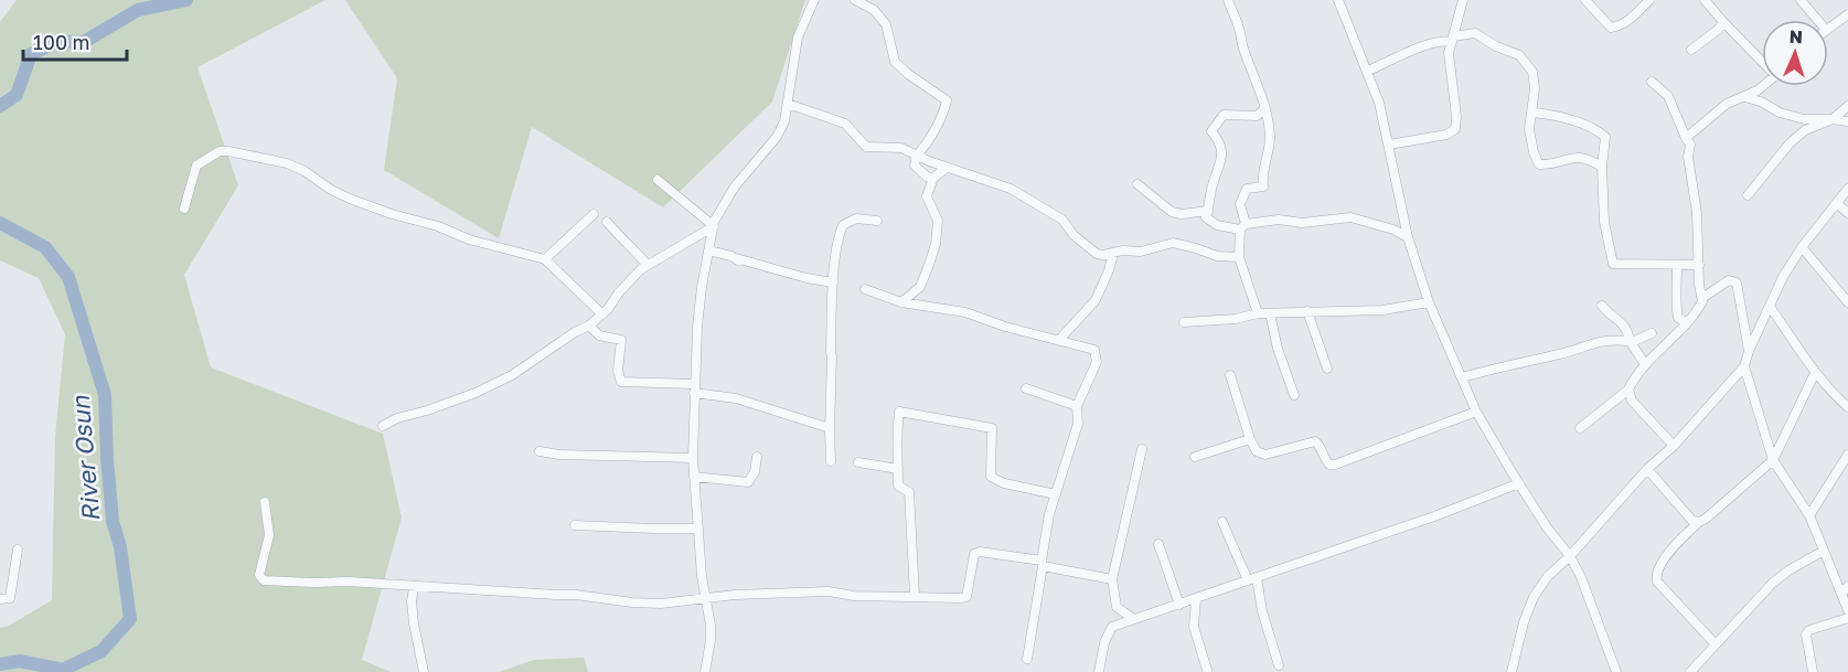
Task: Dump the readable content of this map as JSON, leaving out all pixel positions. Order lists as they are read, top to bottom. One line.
{"water":["River Osun"],"scale_bar":"100 m","north":"top"}
